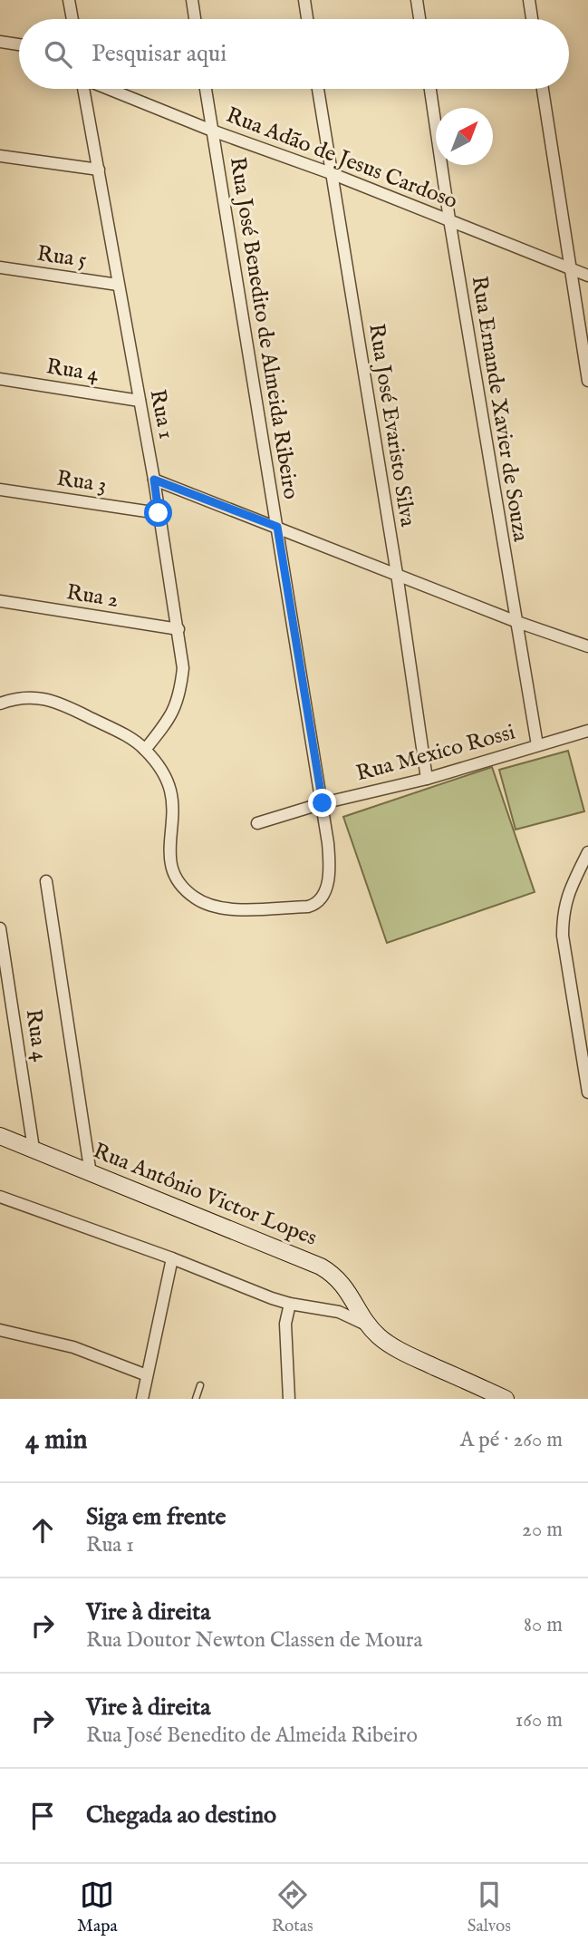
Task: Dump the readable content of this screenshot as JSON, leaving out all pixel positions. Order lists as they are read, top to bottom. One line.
{"streets":{"main road":["Rua Antônio Victor Lopes"],"street":["Rua Adão de Jesus Cardoso","Rua 5","Rua José Benedito de Almeida Ribeiro","Rua 4","Rua Ernande Xavier de Souza","Rua 1","Rua José Evaristo Silva","Rua 3","Rua 2","Rua Mexico Rossi"]},"crossings":[["Rua Adão de Jesus Cardoso","Rua José Benedito de Almeida Ribeiro"],["Rua Adão de Jesus Cardoso","Rua Ernande Xavier de Souza"],["Rua Adão de Jesus Cardoso","Rua José Evaristo Silva"],["Rua 5","Rua 1"],["Rua José Benedito de Almeida Ribeiro","Rua 1"],["Rua José Benedito de Almeida Ribeiro","Rua Mexico Rossi"],["Rua 4","Rua 1"],["Rua 4","Rua Antônio Victor Lopes"],["Rua Ernande Xavier de Souza","Rua Mexico Rossi"],["Rua 1","Rua 3"],["Rua 1","Rua 2"],["Rua José Evaristo Silva","Rua Mexico Rossi"]],"north":"top right","page":{"search":"Pesquisar aqui","heading":["4 min","A pé · 260 m"],"list":[["Siga em frente","Rua 1","20 m"],["Vire à direita","Rua Doutor Newton Classen de Moura","80 m"],["Vire à direita","Rua José Benedito de Almeida Ribeiro","160 m"],"Chegada ao destino"],"nav":["Mapa","Rotas","Salvos"]}}
